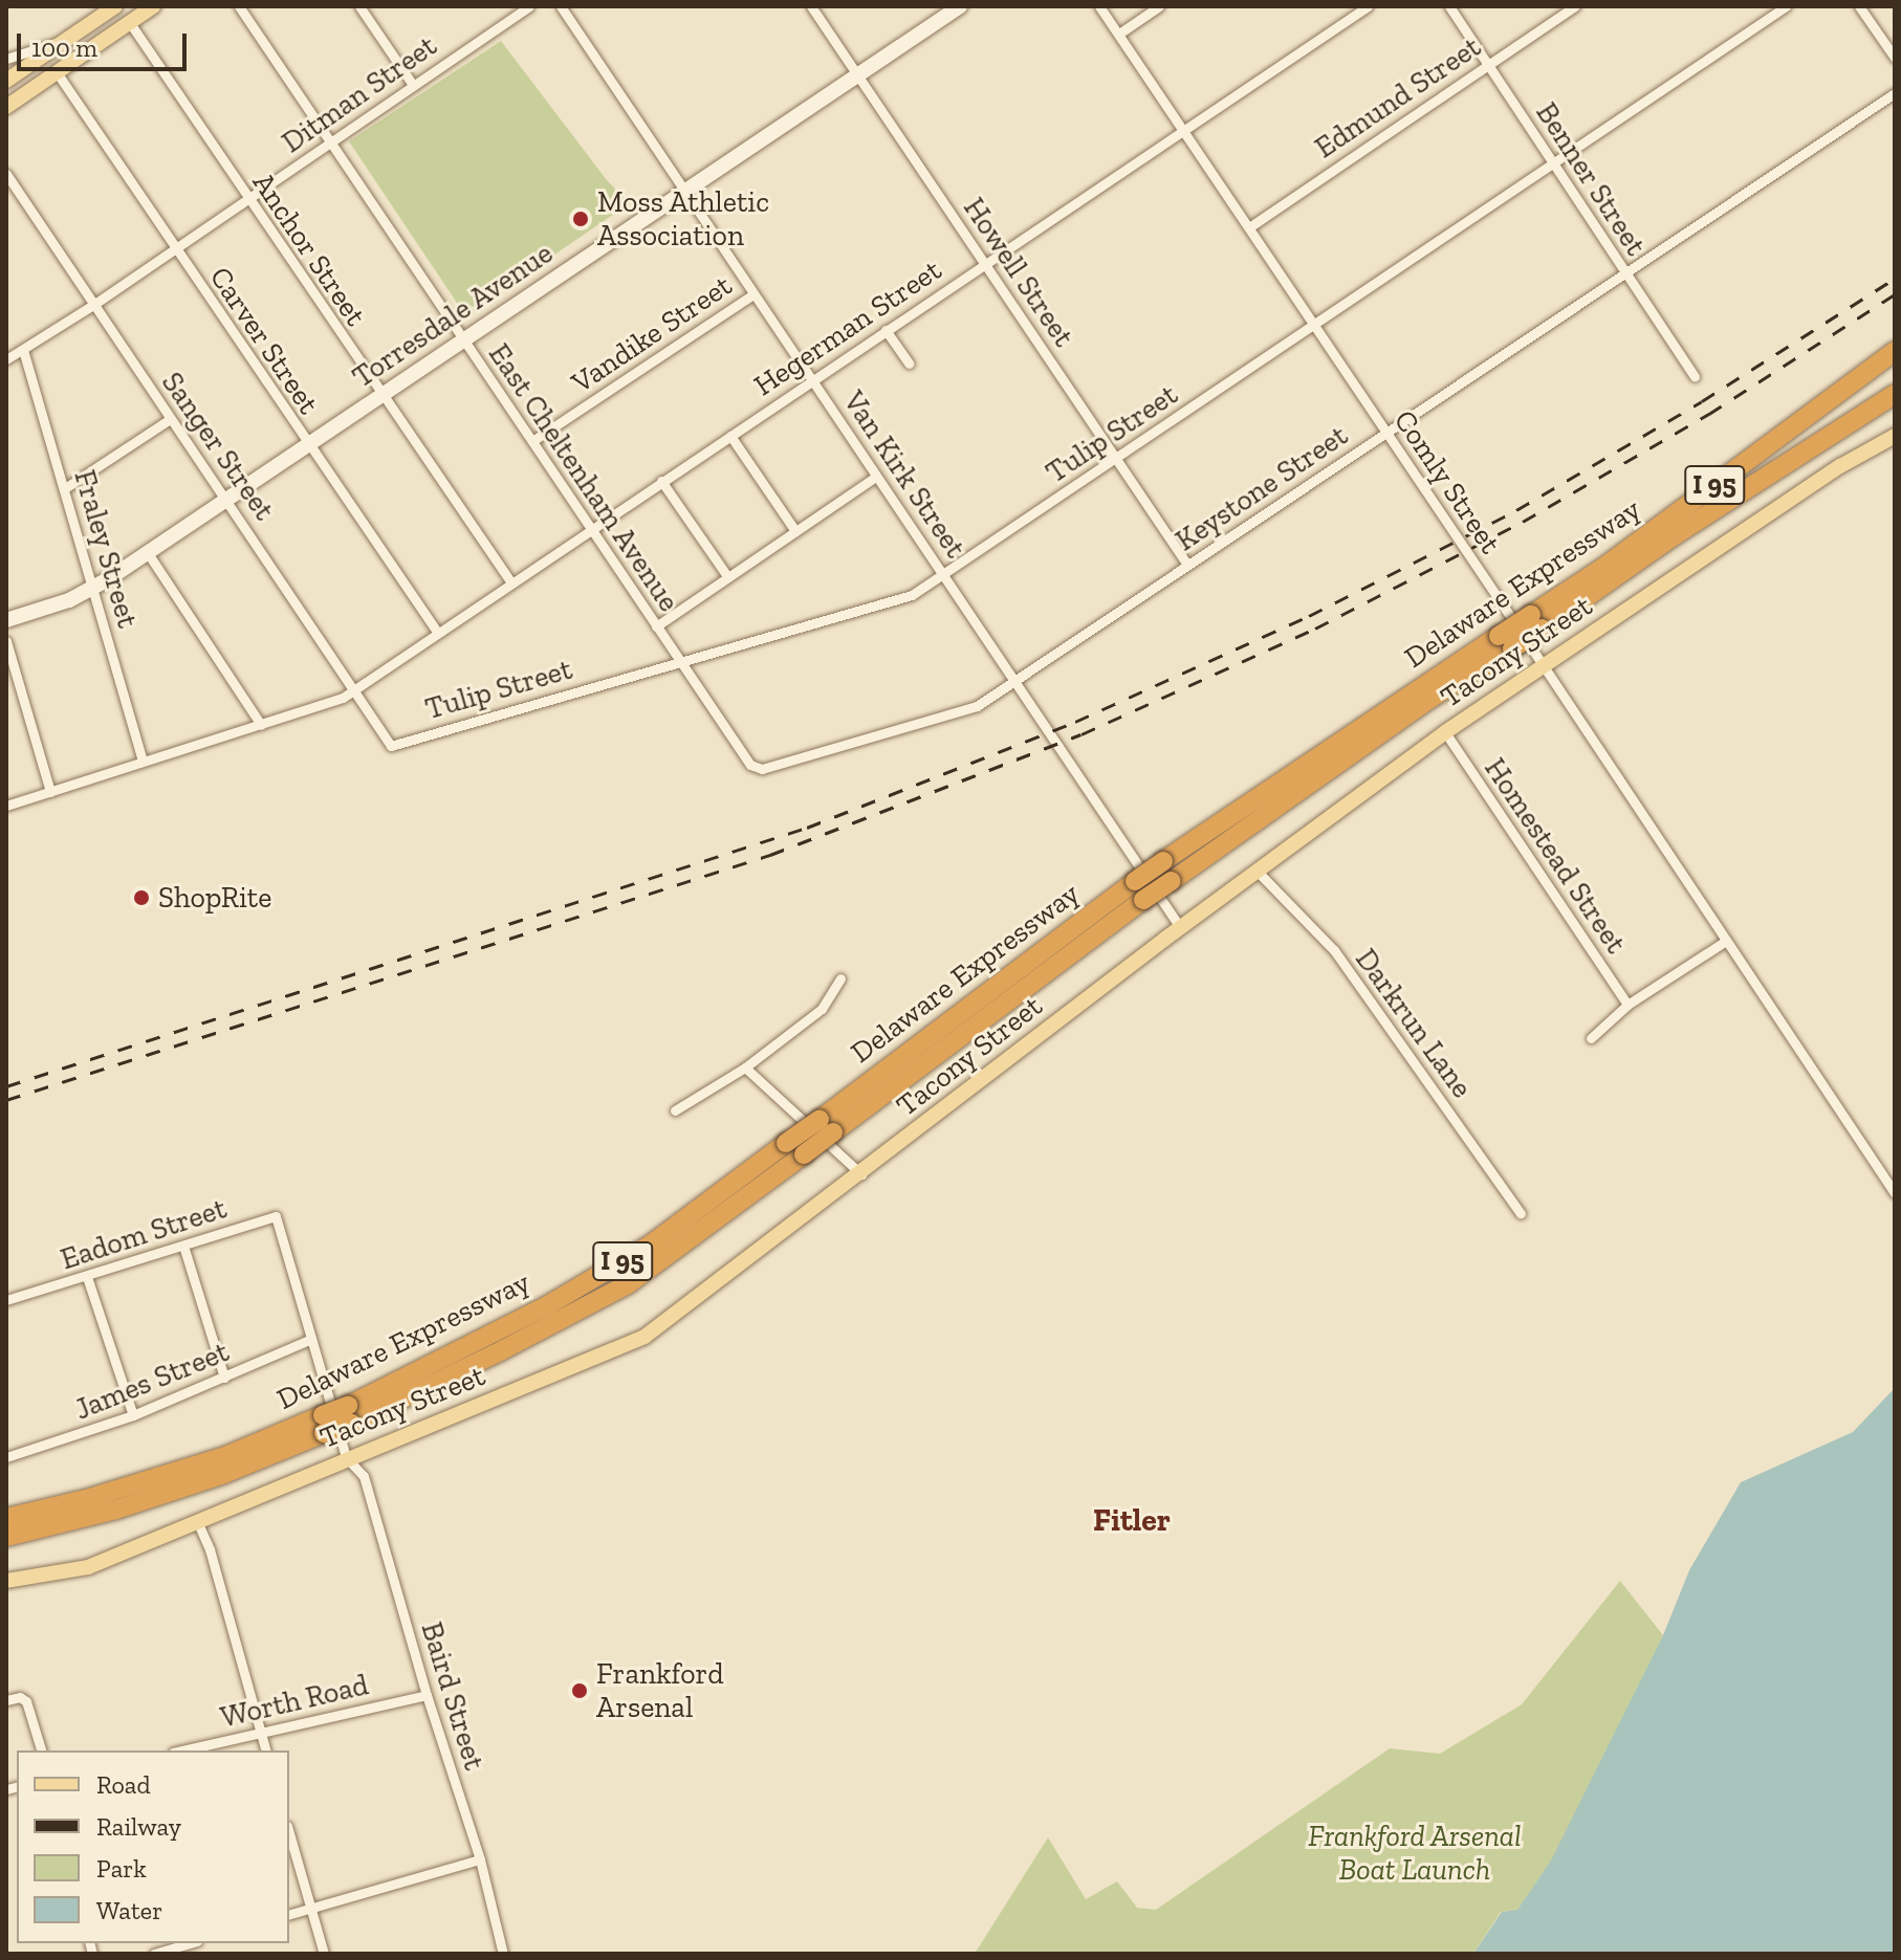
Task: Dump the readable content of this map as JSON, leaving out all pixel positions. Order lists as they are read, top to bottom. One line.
{"streets":{"highway":["I 95","Delaware Expressway"],"main road":["Tacony Street"],"street":["Ditman Street","Edmund Street","Benner Street","Anchor Street","Howell Street","Torresdale Avenue","Hegerman Street","Vandike Street","Carver Street","Tulip Street","Sanger Street","Van Kirk Street","East Cheltenham Avenue","Comly Street","Keystone Street","Fraley Street","Homestead Street","Darkrun Lane","Eadom Street","James Street","Baird Street","Worth Road"]},"crossings":[["Ditman Street","Anchor Street"],["Ditman Street","Carver Street"],["Ditman Street","Sanger Street"],["Ditman Street","East Cheltenham Avenue"],["Ditman Street","Fraley Street"],["Edmund Street","Benner Street"],["Edmund Street","Comly Street"],["Benner Street","Tulip Street"],["Benner Street","Keystone Street"],["Anchor Street","Torresdale Avenue"],["Anchor Street","Hegerman Street"],["Howell Street","Torresdale Avenue"],["Howell Street","Hegerman Street"],["Howell Street","Tulip Street"],["Howell Street","Keystone Street"],["Torresdale Avenue","Carver Street"],["Torresdale Avenue","Sanger Street"],["Torresdale Avenue","Van Kirk Street"],["Torresdale Avenue","East Cheltenham Avenue"],["Torresdale Avenue","Fraley Street"],["Hegerman Street","Carver Street"],["Hegerman Street","Sanger Street"],["Hegerman Street","Van Kirk Street"],["Hegerman Street","East Cheltenham Avenue"],["Hegerman Street","Comly Street"],["Vandike Street","Van Kirk Street"],["Vandike Street","East Cheltenham Avenue"],["Tulip Street","Sanger Street"],["Tulip Street","Van Kirk Street"],["Tulip Street","East Cheltenham Avenue"],["Tulip Street","Comly Street"],["Van Kirk Street","Keystone Street"],["Van Kirk Street","Tacony Street"],["East Cheltenham Avenue","Keystone Street"],["Comly Street","Keystone Street"],["Comly Street","Tacony Street"],["Tacony Street","Homestead Street"],["Tacony Street","Darkrun Lane"],["Tacony Street","Baird Street"],["Eadom Street","James Street"],["Baird Street","Worth Road"]],"districts":["Fitler"],"parks":["Frankford Arsenal Boat Launch"],"places":["Moss Athletic Association","ShopRite","Frankford Arsenal"],"legend":["Road","Railway","Park","Water"],"scale_bar":"100 m"}
